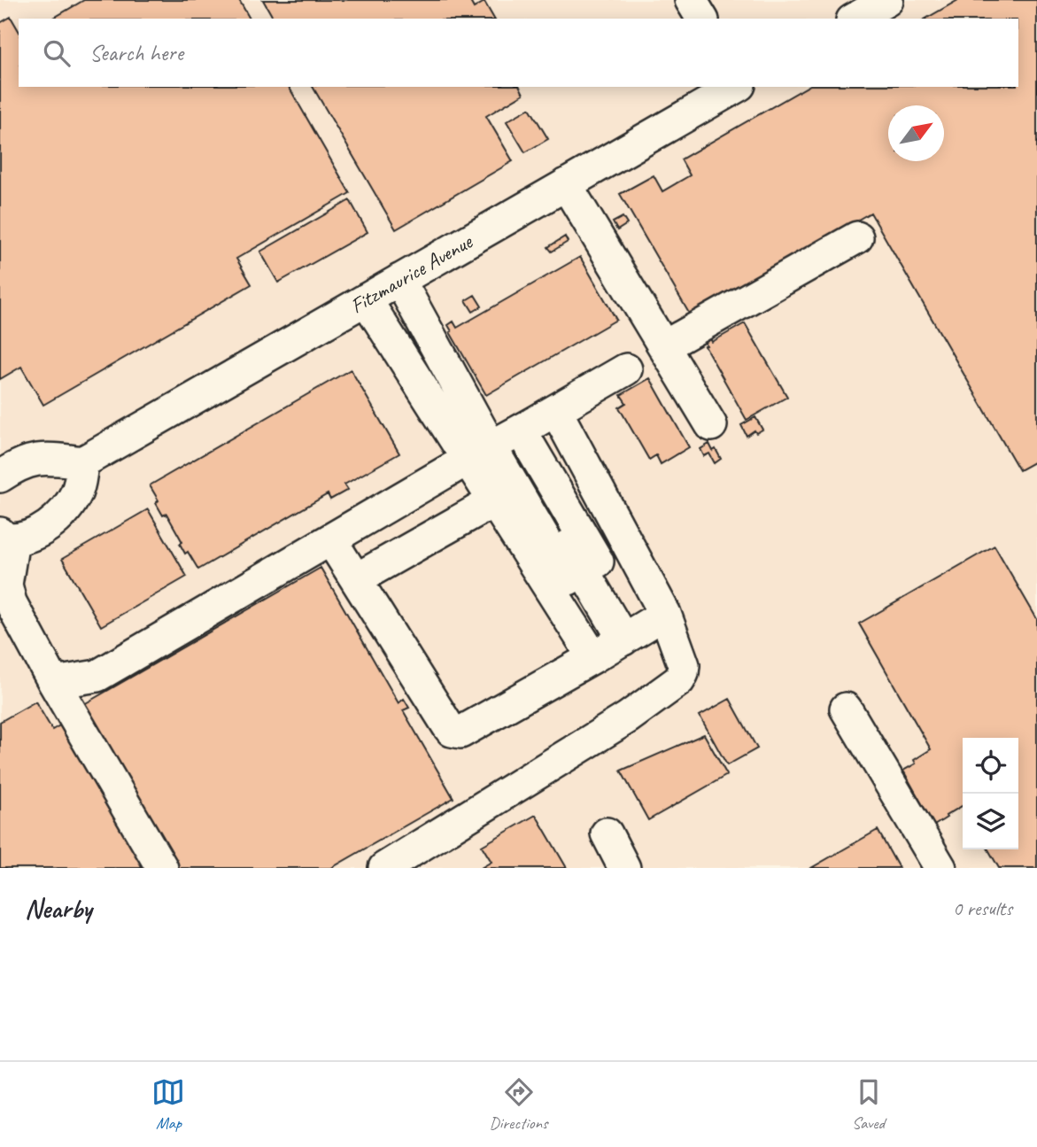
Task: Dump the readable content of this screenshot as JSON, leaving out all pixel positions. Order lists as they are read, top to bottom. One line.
{"streets":{"street":["Fitzmaurice Avenue"]},"north":"top right","page":{"search":"Search here","heading":["Nearby","0 results"],"nav":["Map","Directions","Saved"]}}
